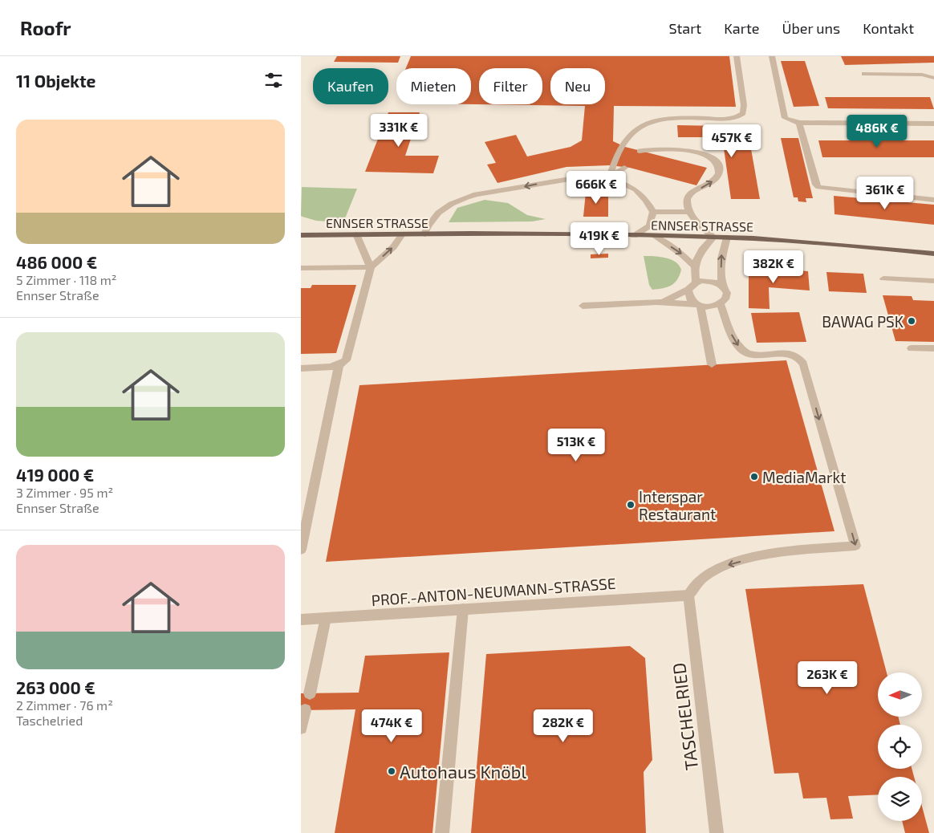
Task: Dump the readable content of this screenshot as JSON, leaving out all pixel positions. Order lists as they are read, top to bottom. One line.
{"streets":{"main road":["ENNSER STRASSE"],"street":["PROF.-ANTON-NEUMANN-STRASSE","TASCHELRIED"]},"crossings":[["PROF.-ANTON-NEUMANN-STRASSE","TASCHELRIED"]],"places":["BAWAG PSK","MediaMarkt","Interspar Restaurant","Autohaus Knöbl"],"north":"left","page":{"header":"Roofr","nav":["Start","Karte","Über uns","Kontakt"],"heading":"11 Objekte","chip":["Kaufen","Mieten","Filter","Neu"],"list":[{"name":"486 000 €","note":"5 Zimmer · 118 m² · Ennser Straße"},{"name":"419 000 €","note":"3 Zimmer · 95 m² · Ennser Straße"},{"name":"263 000 €","note":"2 Zimmer · 76 m² · Taschelried"}],"price":["331K €","486K €","457K €","666K €","361K €","419K €","382K €","513K €","263K €","474K €","282K €"]}}
